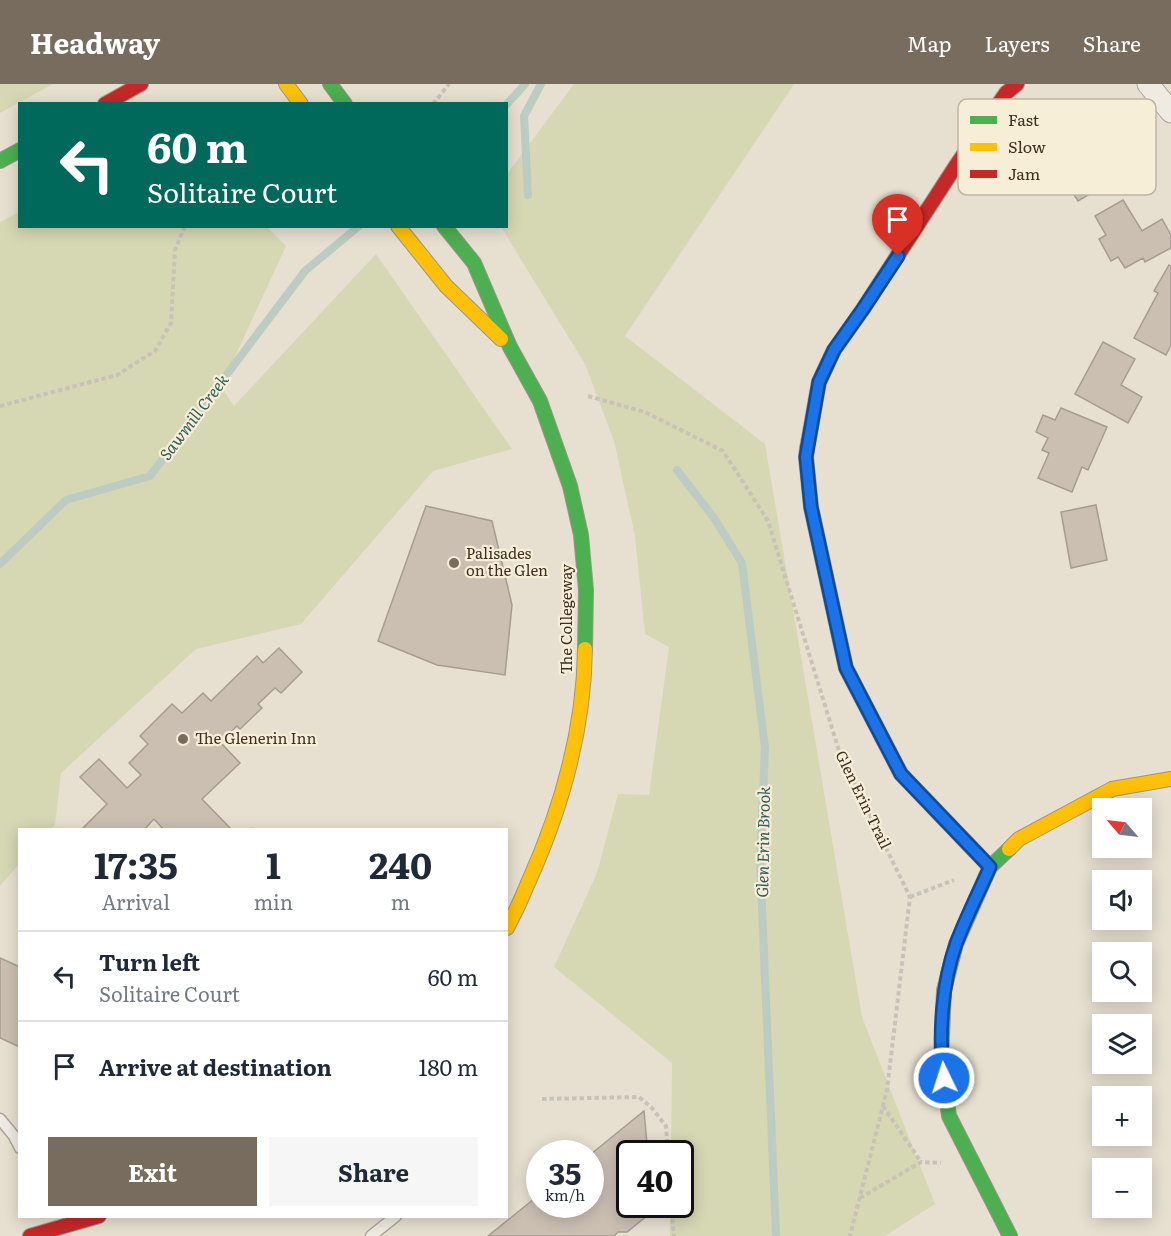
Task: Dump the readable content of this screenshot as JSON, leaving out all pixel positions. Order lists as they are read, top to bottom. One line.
{"streets":{"street":["The Collegeway"],"path":["Glen Erin Trail"]},"water":["Sawmill Creek","Glen Erin Brook"],"places":["Palisades on the Glen","The Glenerin Inn"],"legend":["Fast","Slow","Jam"],"north":"top left","page":{"header":"Headway","nav":["Map","Layers","Share"],"turn":["60 m","Solitaire Court"],"map_buttons":["+","−"],"eta":["17:35","Arrival","1","min","240","m"],"list":[{"name":"Turn left","note":"Solitaire Court","value":"60 m"},{"name":"Arrive at destination","value":"180 m"}],"buttons":["Exit","Share"],"speed":"35 km/h","limit":"40"}}
